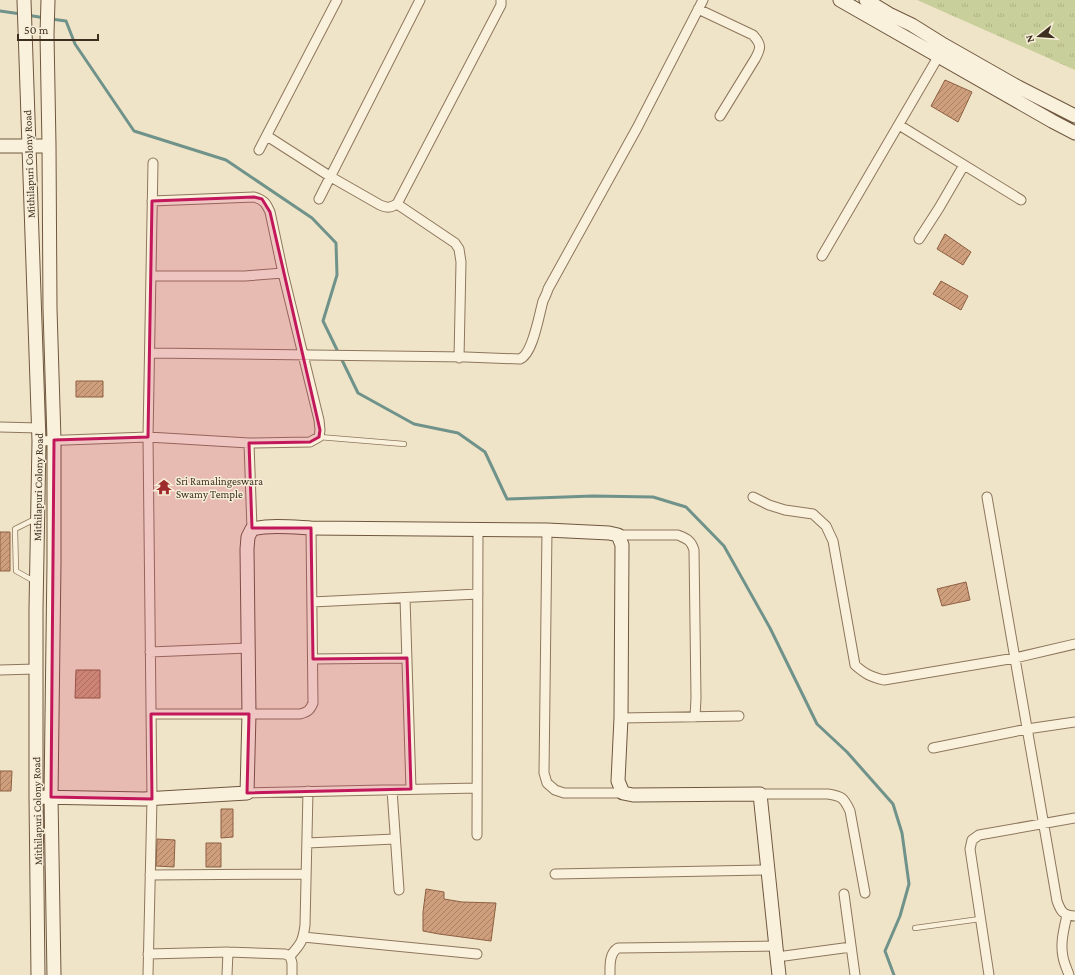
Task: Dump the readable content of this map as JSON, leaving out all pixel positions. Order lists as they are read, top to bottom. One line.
{"streets":{"street":["Mithilapuri Colony Road"]},"places":{"temple":["Sri Ramalingeswara Swamy Temple"]},"scale_bar":"50 m","north":"left"}
